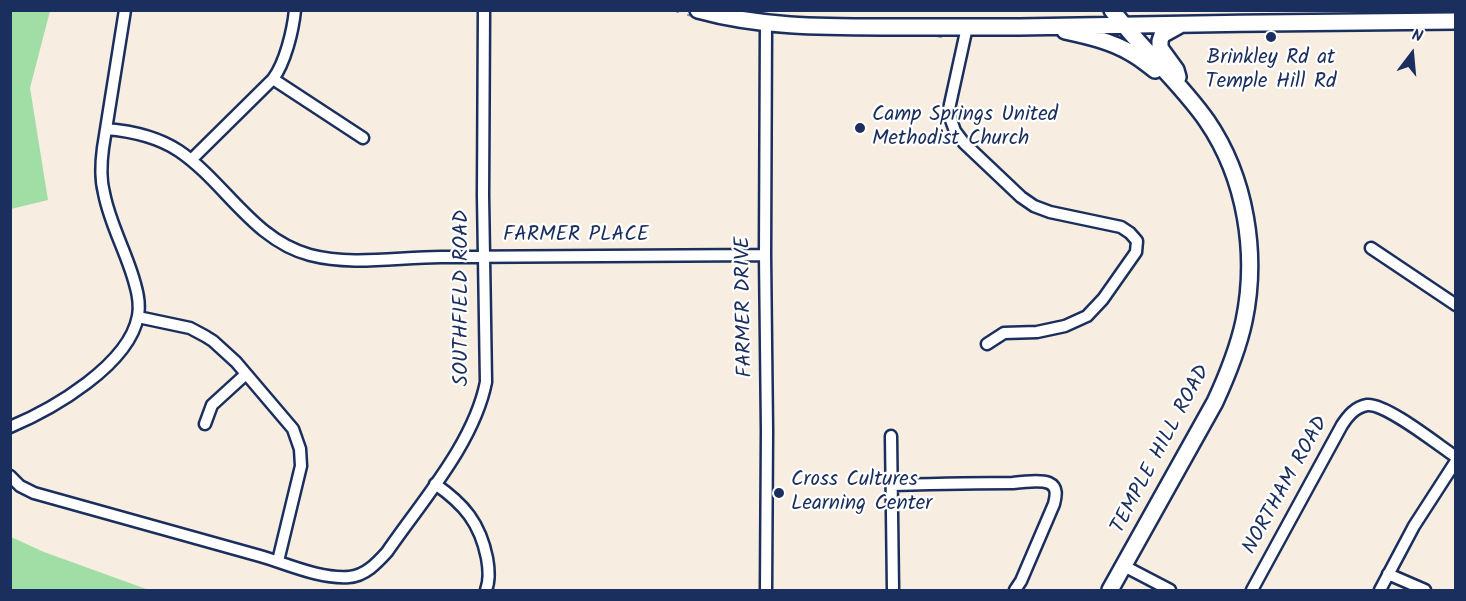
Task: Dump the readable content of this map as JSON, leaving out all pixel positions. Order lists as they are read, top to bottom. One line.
{"streets":{"main road":["TEMPLE HILL ROAD"],"street":["FARMER PLACE","SOUTHFIELD ROAD","FARMER DRIVE","NORTHAM ROAD"]},"crossings":[["FARMER PLACE","SOUTHFIELD ROAD"],["FARMER PLACE","FARMER DRIVE"]],"places":["Brinkley Rd at Temple Hill Rd","Camp Springs United Methodist Church","Cross Cultures Learning Center"],"north":"top"}
